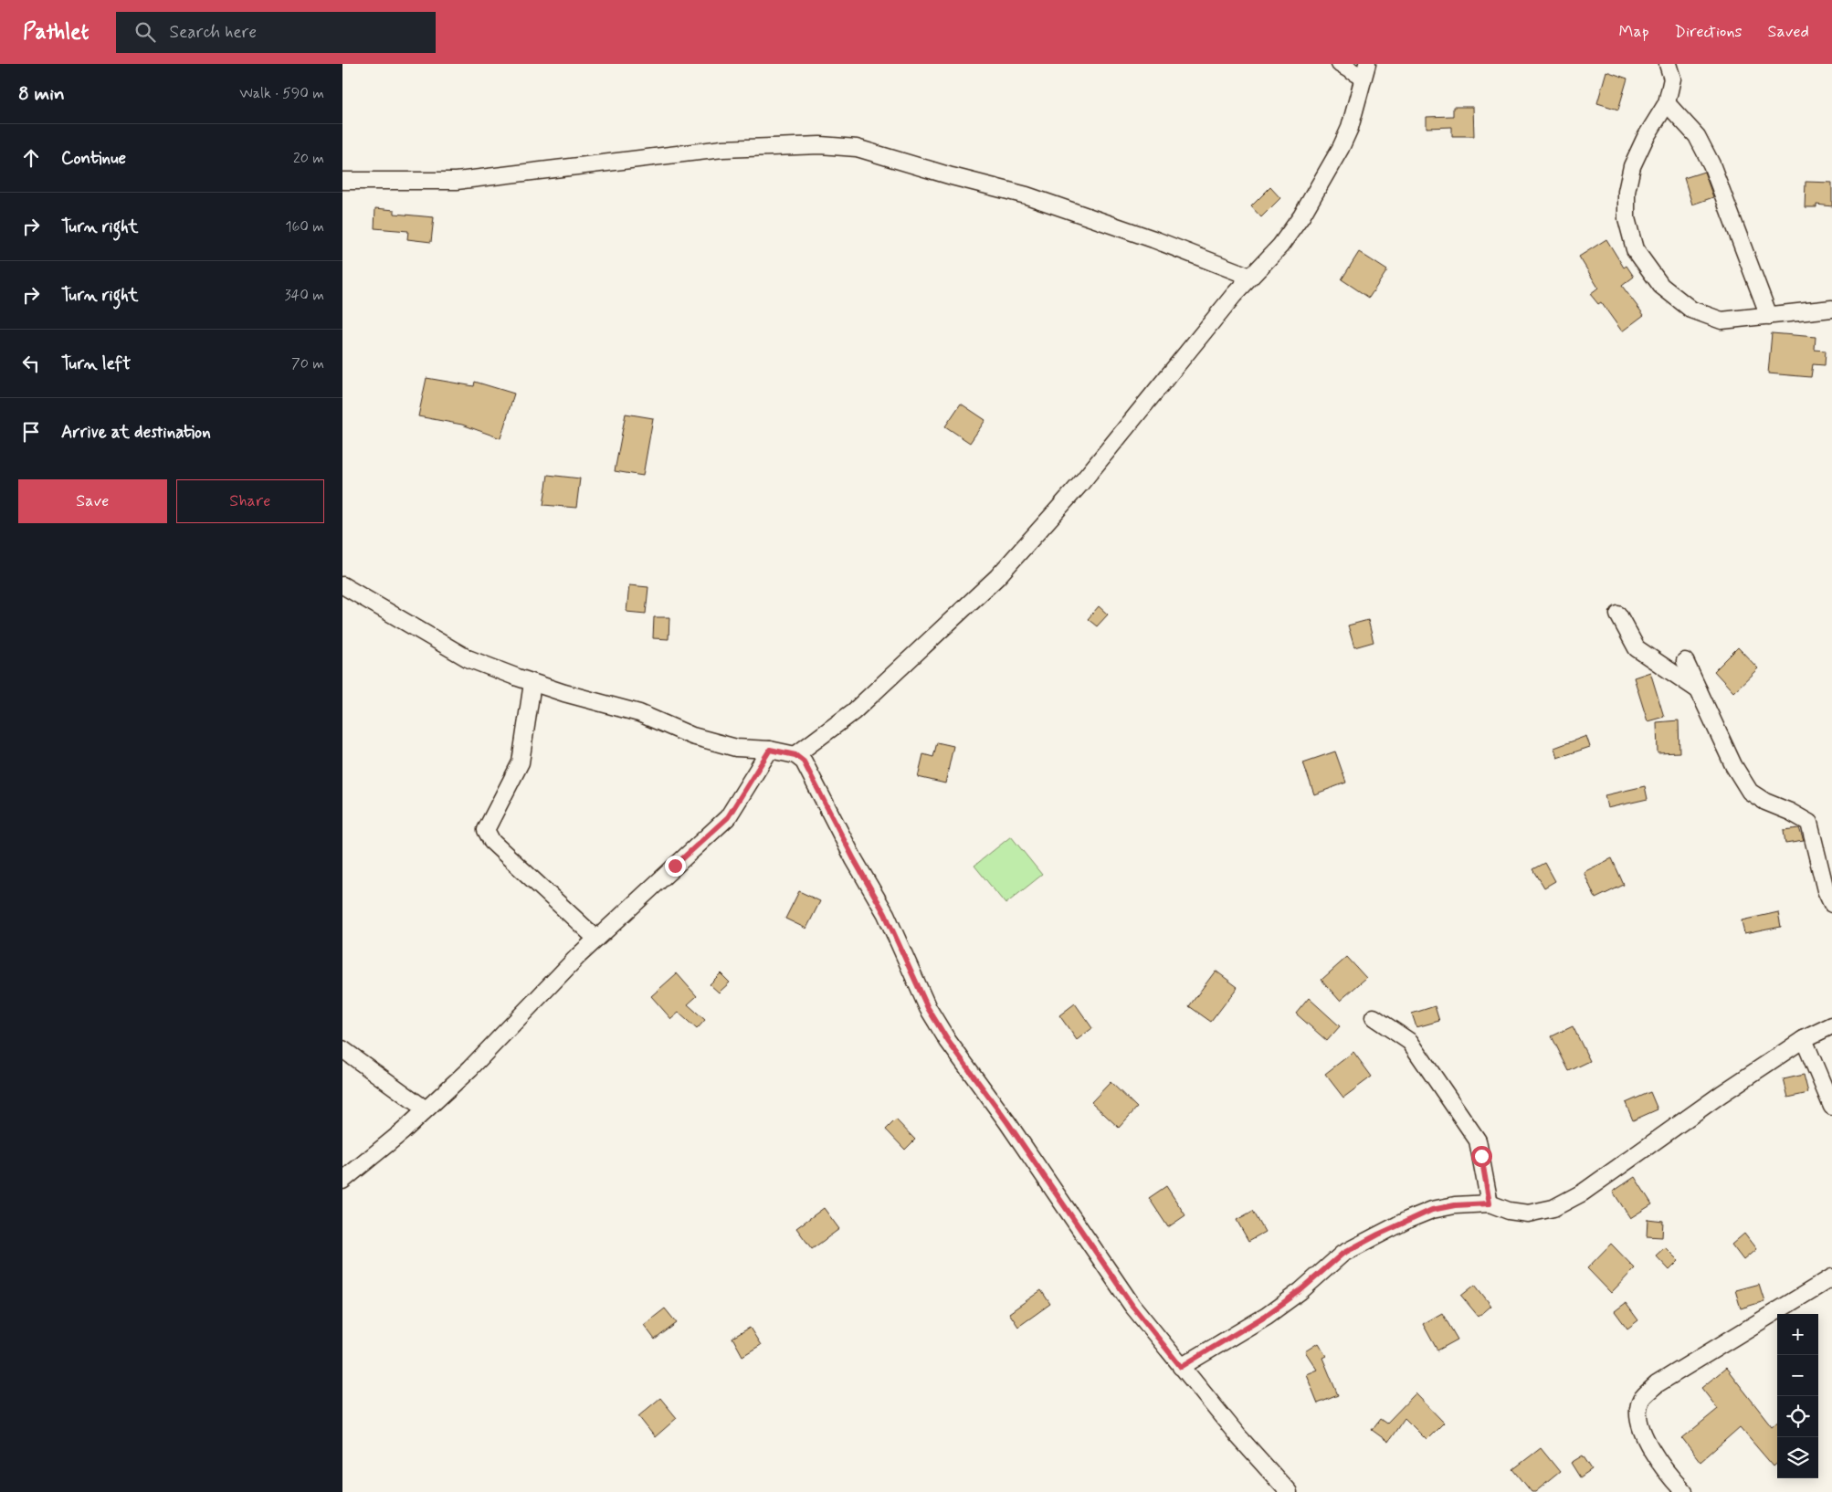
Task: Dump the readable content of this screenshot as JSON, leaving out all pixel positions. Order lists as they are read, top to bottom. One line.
{"page":{"header":"Pathlet","search":"Search here","nav":["Map","Directions","Saved"],"heading":["8 min","Walk · 590 m"],"list":[["Continue","20 m"],["Turn right","160 m"],["Turn right","340 m"],["Turn left","70 m"],"Arrive at destination"],"buttons":["Save","Share"],"map_buttons":["+","−"]}}
